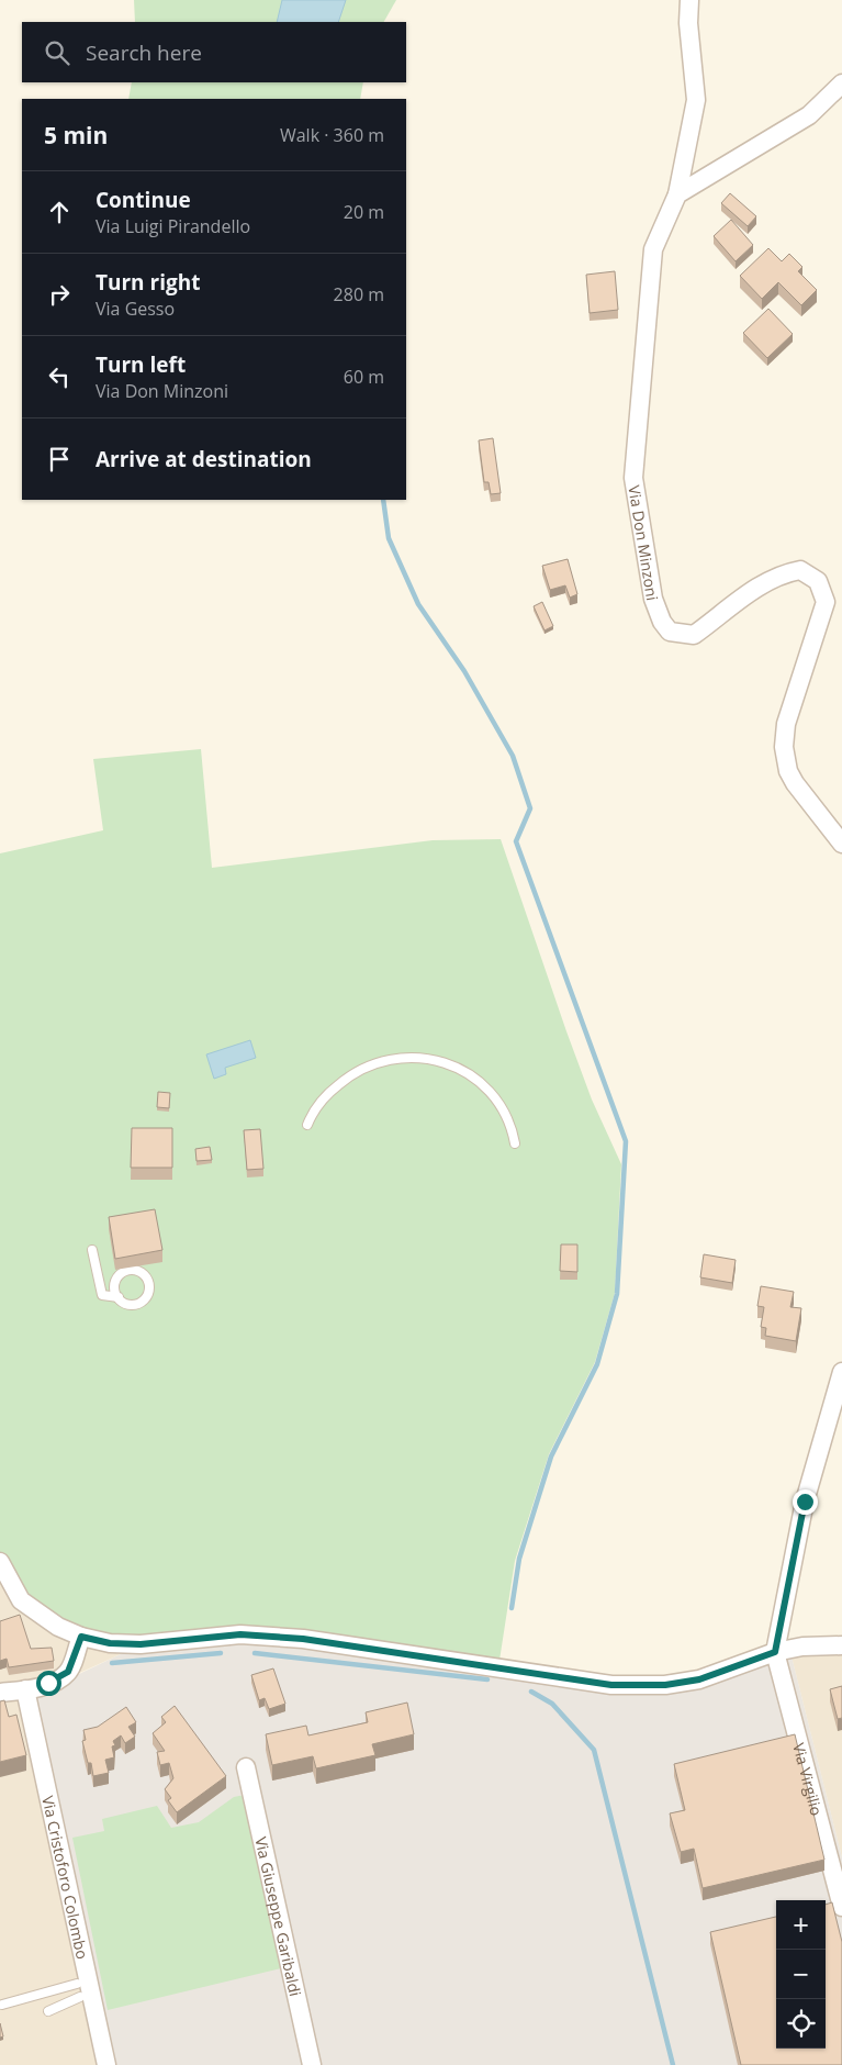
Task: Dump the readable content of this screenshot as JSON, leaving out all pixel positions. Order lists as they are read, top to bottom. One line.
{"streets":{"street":["Via Don Minzoni","Via Virgilio","Via Cristoforo Colombo","Via Giuseppe Garibaldi"]},"page":{"search":"Search here","heading":["5 min","Walk · 360 m"],"list":[["Continue","Via Luigi Pirandello","20 m"],["Turn right","Via Gesso","280 m"],["Turn left","Via Don Minzoni","60 m"],"Arrive at destination"],"map_buttons":["+","−"]}}
